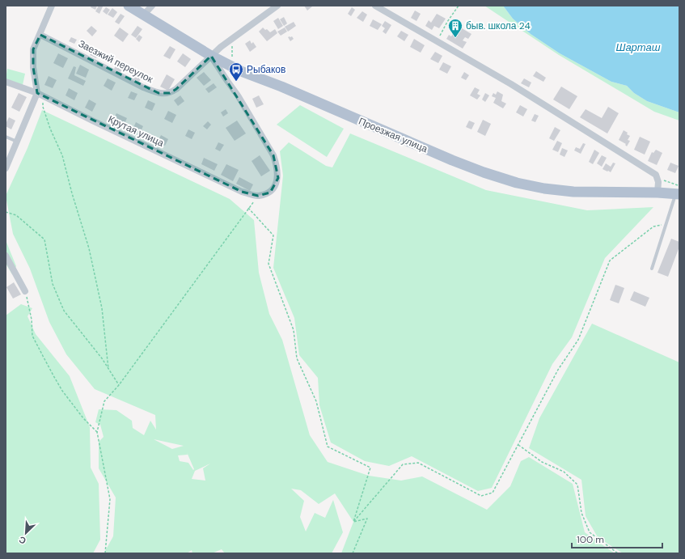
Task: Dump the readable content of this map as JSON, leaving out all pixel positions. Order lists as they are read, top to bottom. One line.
{"streets":{"main road":["Проезжая улица"],"street":["Заезжий переулок","Крутая улица"]},"crossings":[["Заезжий переулок","Проезжая улица"]],"water":["Шарташ"],"places":{"building":["быв. школа 24"],"bus stop":["Рыбаков"]},"scale_bar":"100 m","north":"bottom left"}
